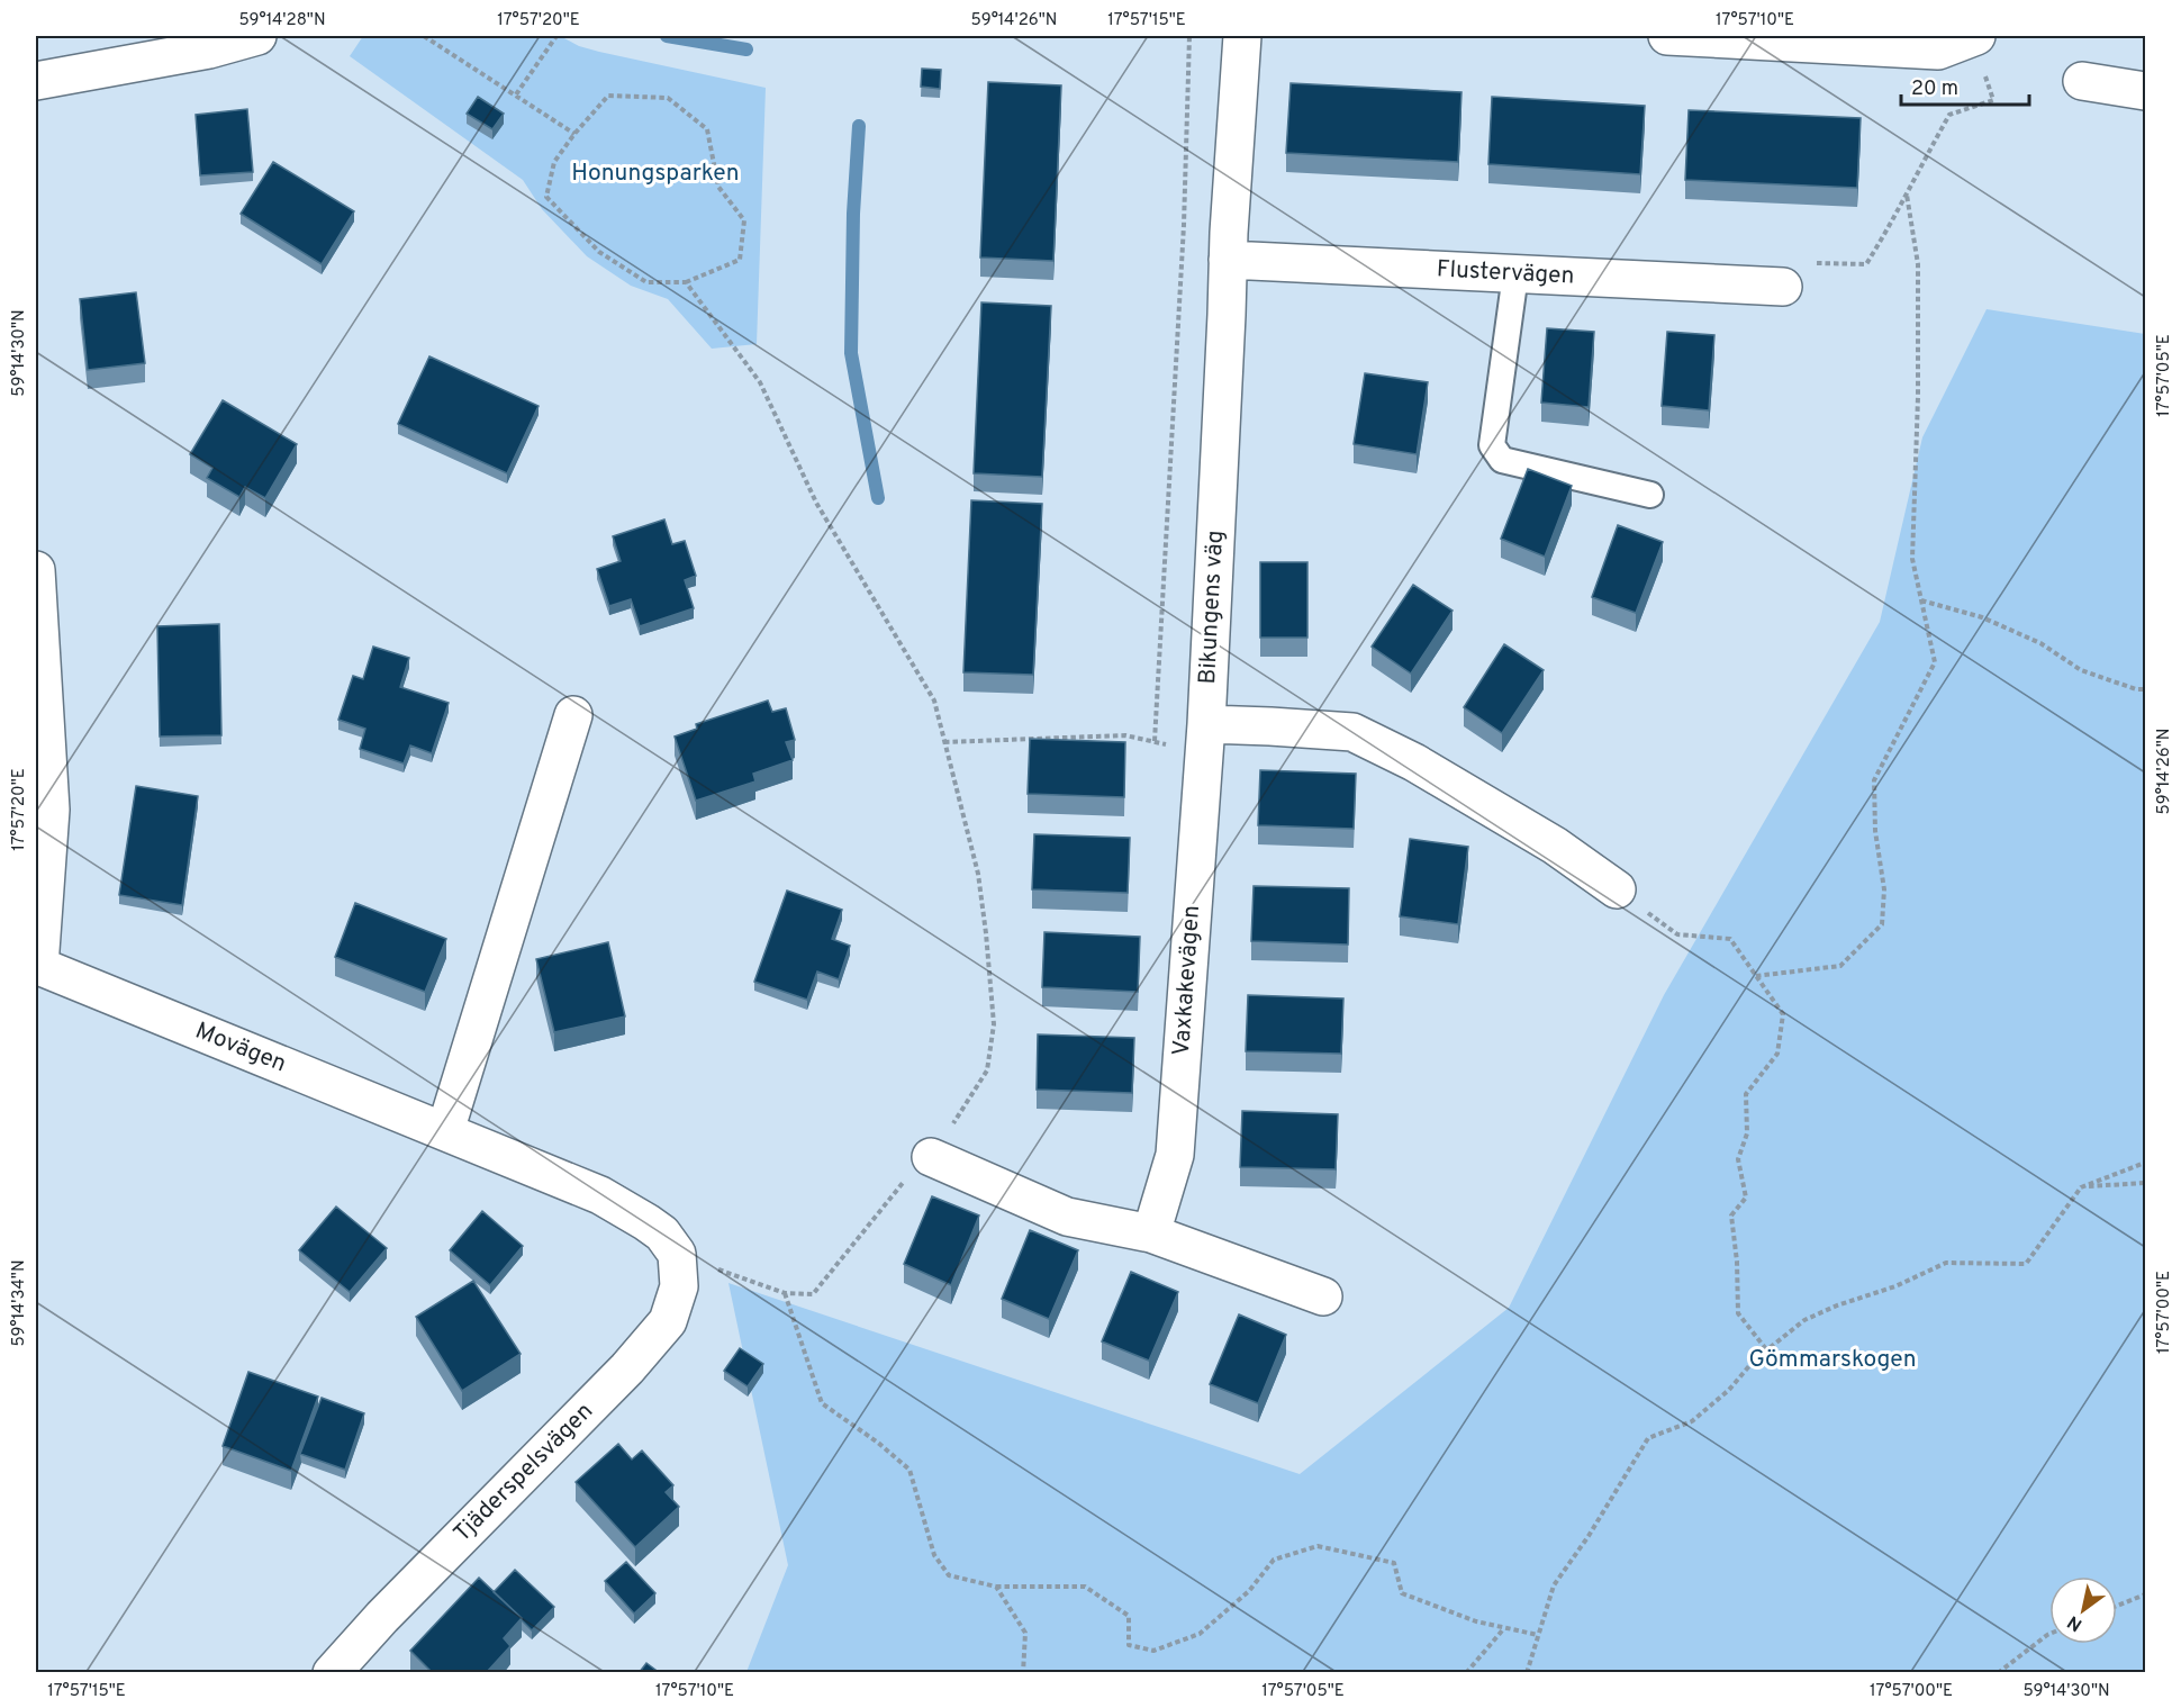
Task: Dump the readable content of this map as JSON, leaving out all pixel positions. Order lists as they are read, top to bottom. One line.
{"streets":{"street":["Flustervägen","Bikungens väg","Vaxkakevägen","Movägen","Tjäderspelsvägen"]},"crossings":[["Flustervägen","Bikungens väg"],["Bikungens väg","Vaxkakevägen"],["Movägen","Tjäderspelsvägen"]],"parks":["Honungsparken","Gömmarskogen"],"scale_bar":"20 m","north":"bottom left","coordinates":["59°14'28\"N","17°57'20\"E","59°14'26\"N","17°57'15\"E","17°57'10\"E","59°14'30\"N","17°57'05\"E","59°14'34\"N","17°57'00\"E"]}
